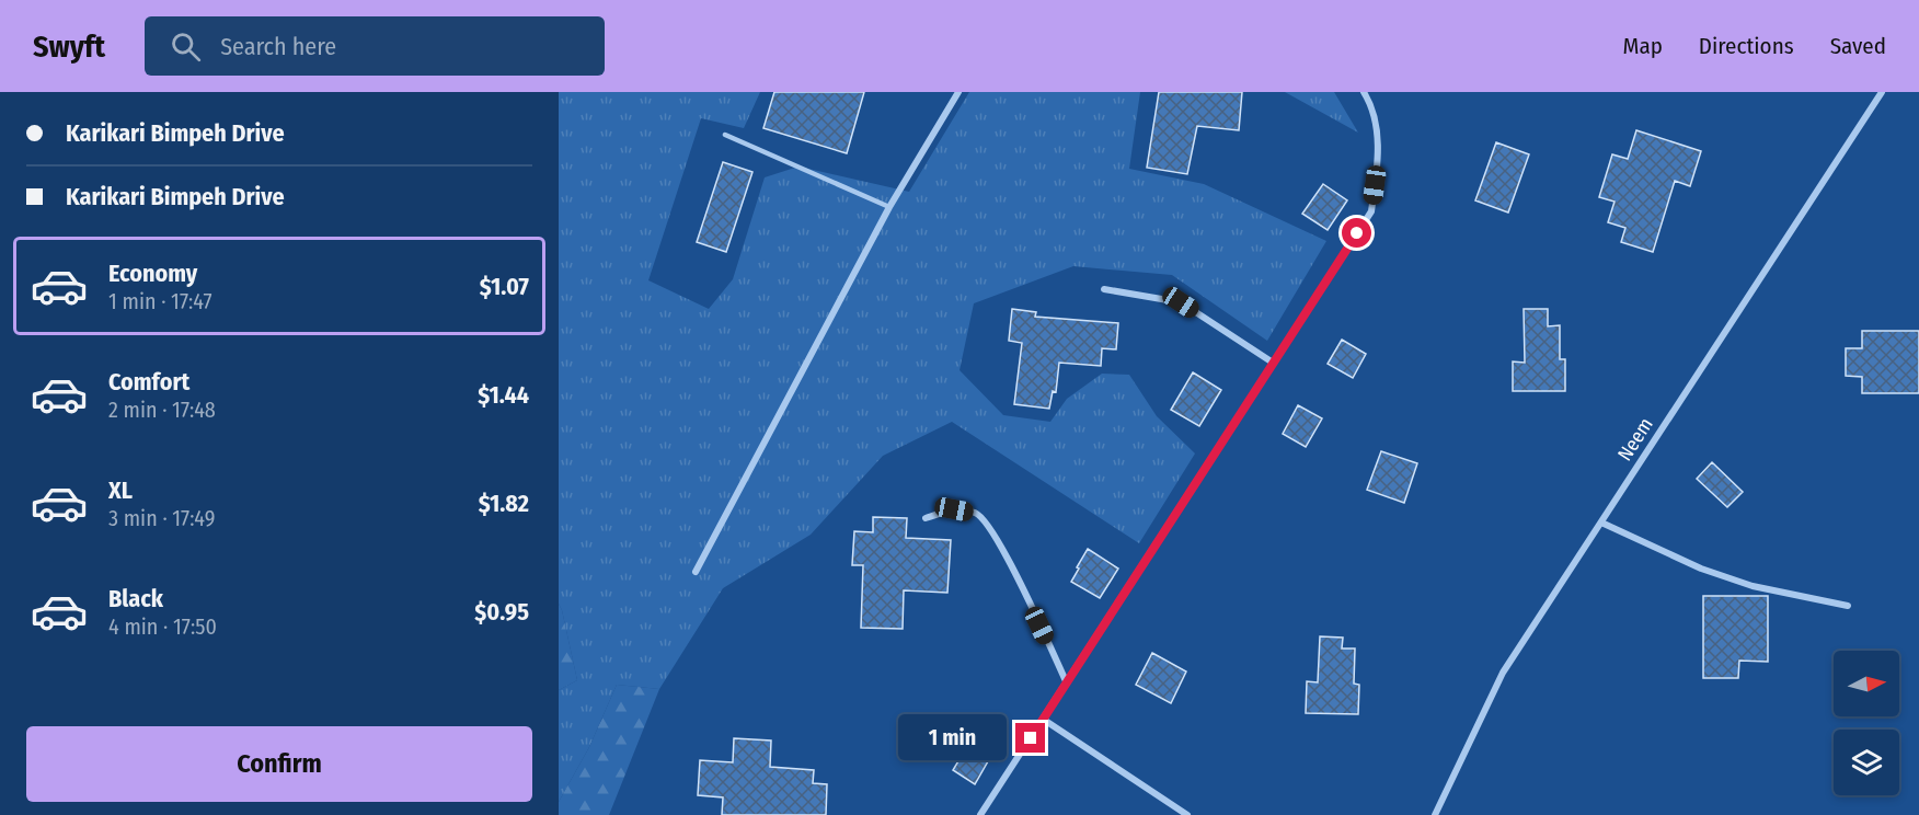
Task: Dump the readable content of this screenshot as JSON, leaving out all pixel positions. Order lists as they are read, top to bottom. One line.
{"streets":{"street":["Neem"]},"north":"right","page":{"header":"Swyft","search":"Search here","nav":["Map","Directions","Saved"],"banner":["Karikari Bimpeh Drive","Karikari Bimpeh Drive"],"list":[{"name":"Economy","note":"1 min · 17:47","value":"$1.07"},{"name":"Comfort","note":"2 min · 17:48","value":"$1.44"},{"name":"XL","note":"3 min · 17:49","value":"$1.82"},{"name":"Black","note":"4 min · 17:50","value":"$0.95"}],"buttons":"Confirm","bubble":"1 min"}}
